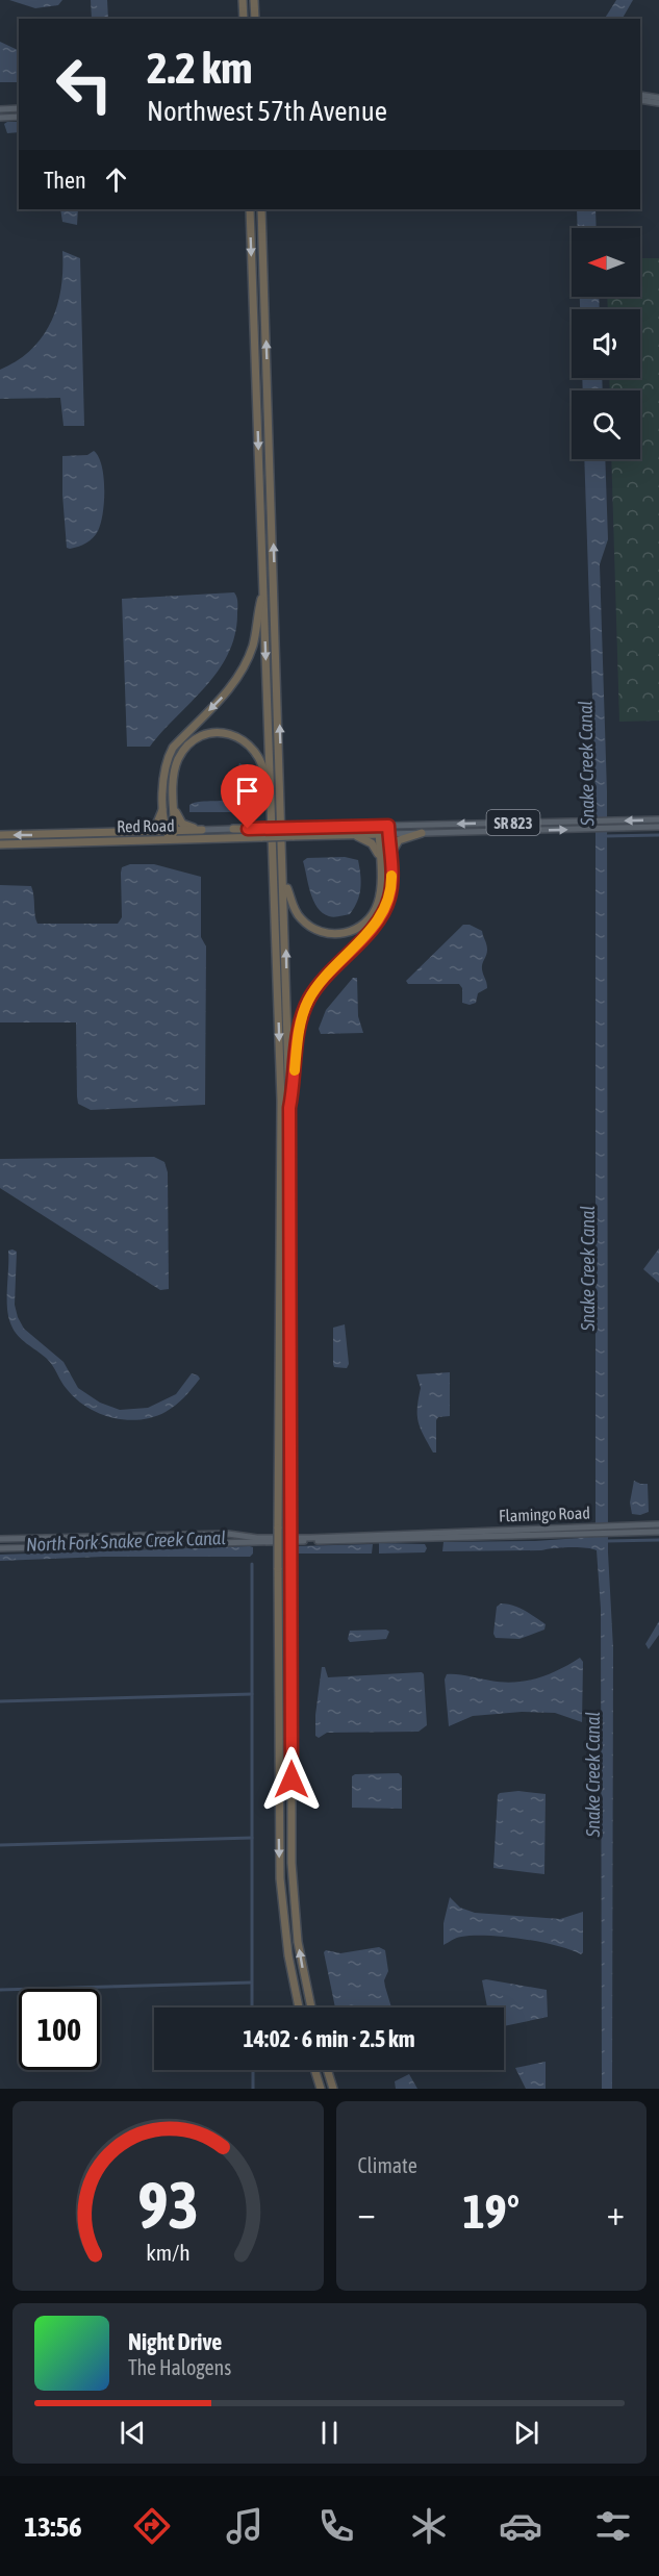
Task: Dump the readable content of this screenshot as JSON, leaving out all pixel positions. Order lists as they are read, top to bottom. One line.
{"streets":{"highway":["SR 823","Red Road"],"main road":["Flamingo Road"]},"crossings":[["SR 823","Red Road"]],"water":["Snake Creek Canal","North Fork Snake Creek Canal"],"north":"left","page":{"turn":["2.2 km","Northwest 57th Avenue"],"then":"Then","limit":"100","trip":"14:02 · 6 min · 2.5 km","tile":"Climate","heat":["−","19°","+"],"song":["Night Drive","The Halogens"],"tabs":"13:56","gauge":["93","km/h"]}}
